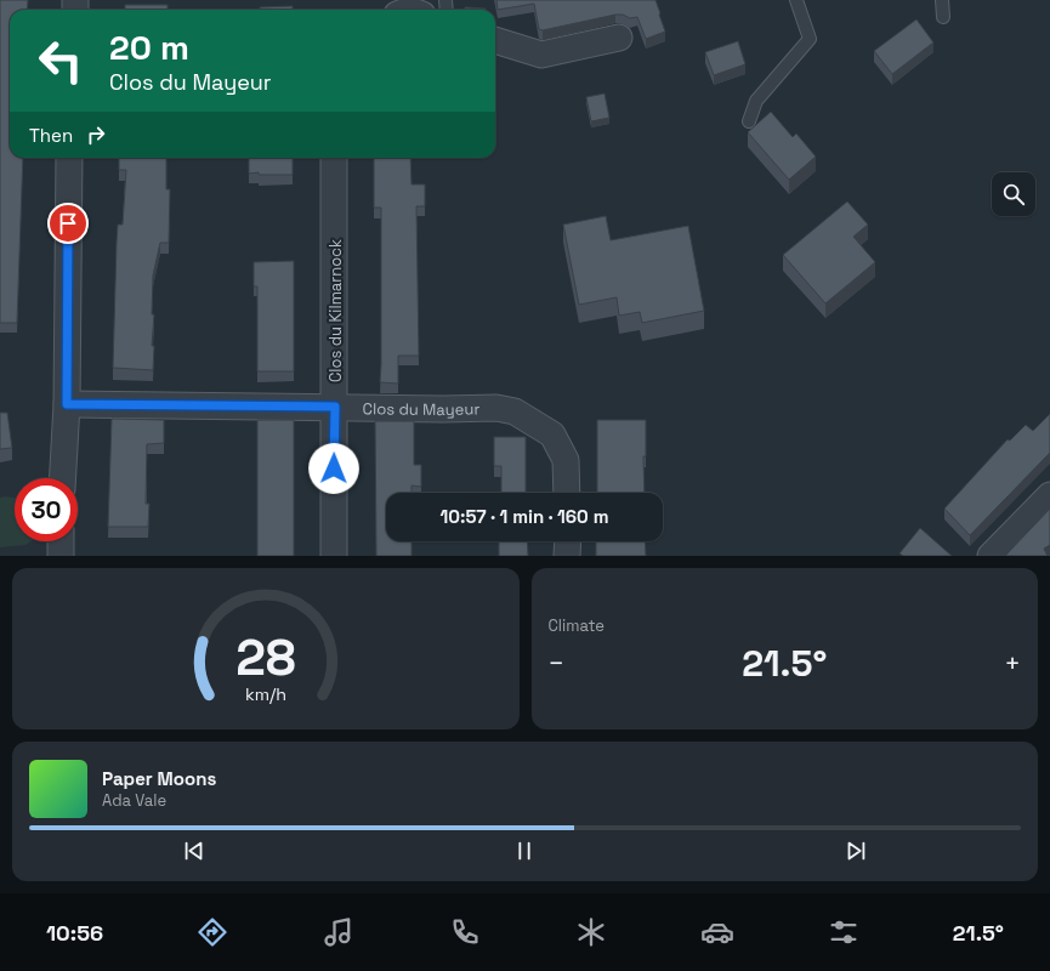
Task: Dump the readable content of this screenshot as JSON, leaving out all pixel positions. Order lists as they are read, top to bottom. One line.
{"streets":{"street":["Clos du Kilmarnock","Clos du Mayeur"]},"crossings":[["Clos du Kilmarnock","Clos du Mayeur"]],"page":{"turn":["20 m","Clos du Mayeur"],"then":"Then","limit":"30","trip":"10:57 · 1 min · 160 m","tile":"Climate","heat":["−","21.5°","+"],"song":["Paper Moons","Ada Vale"],"tabs":["10:56","21.5°"],"gauge":["28","km/h"]}}
